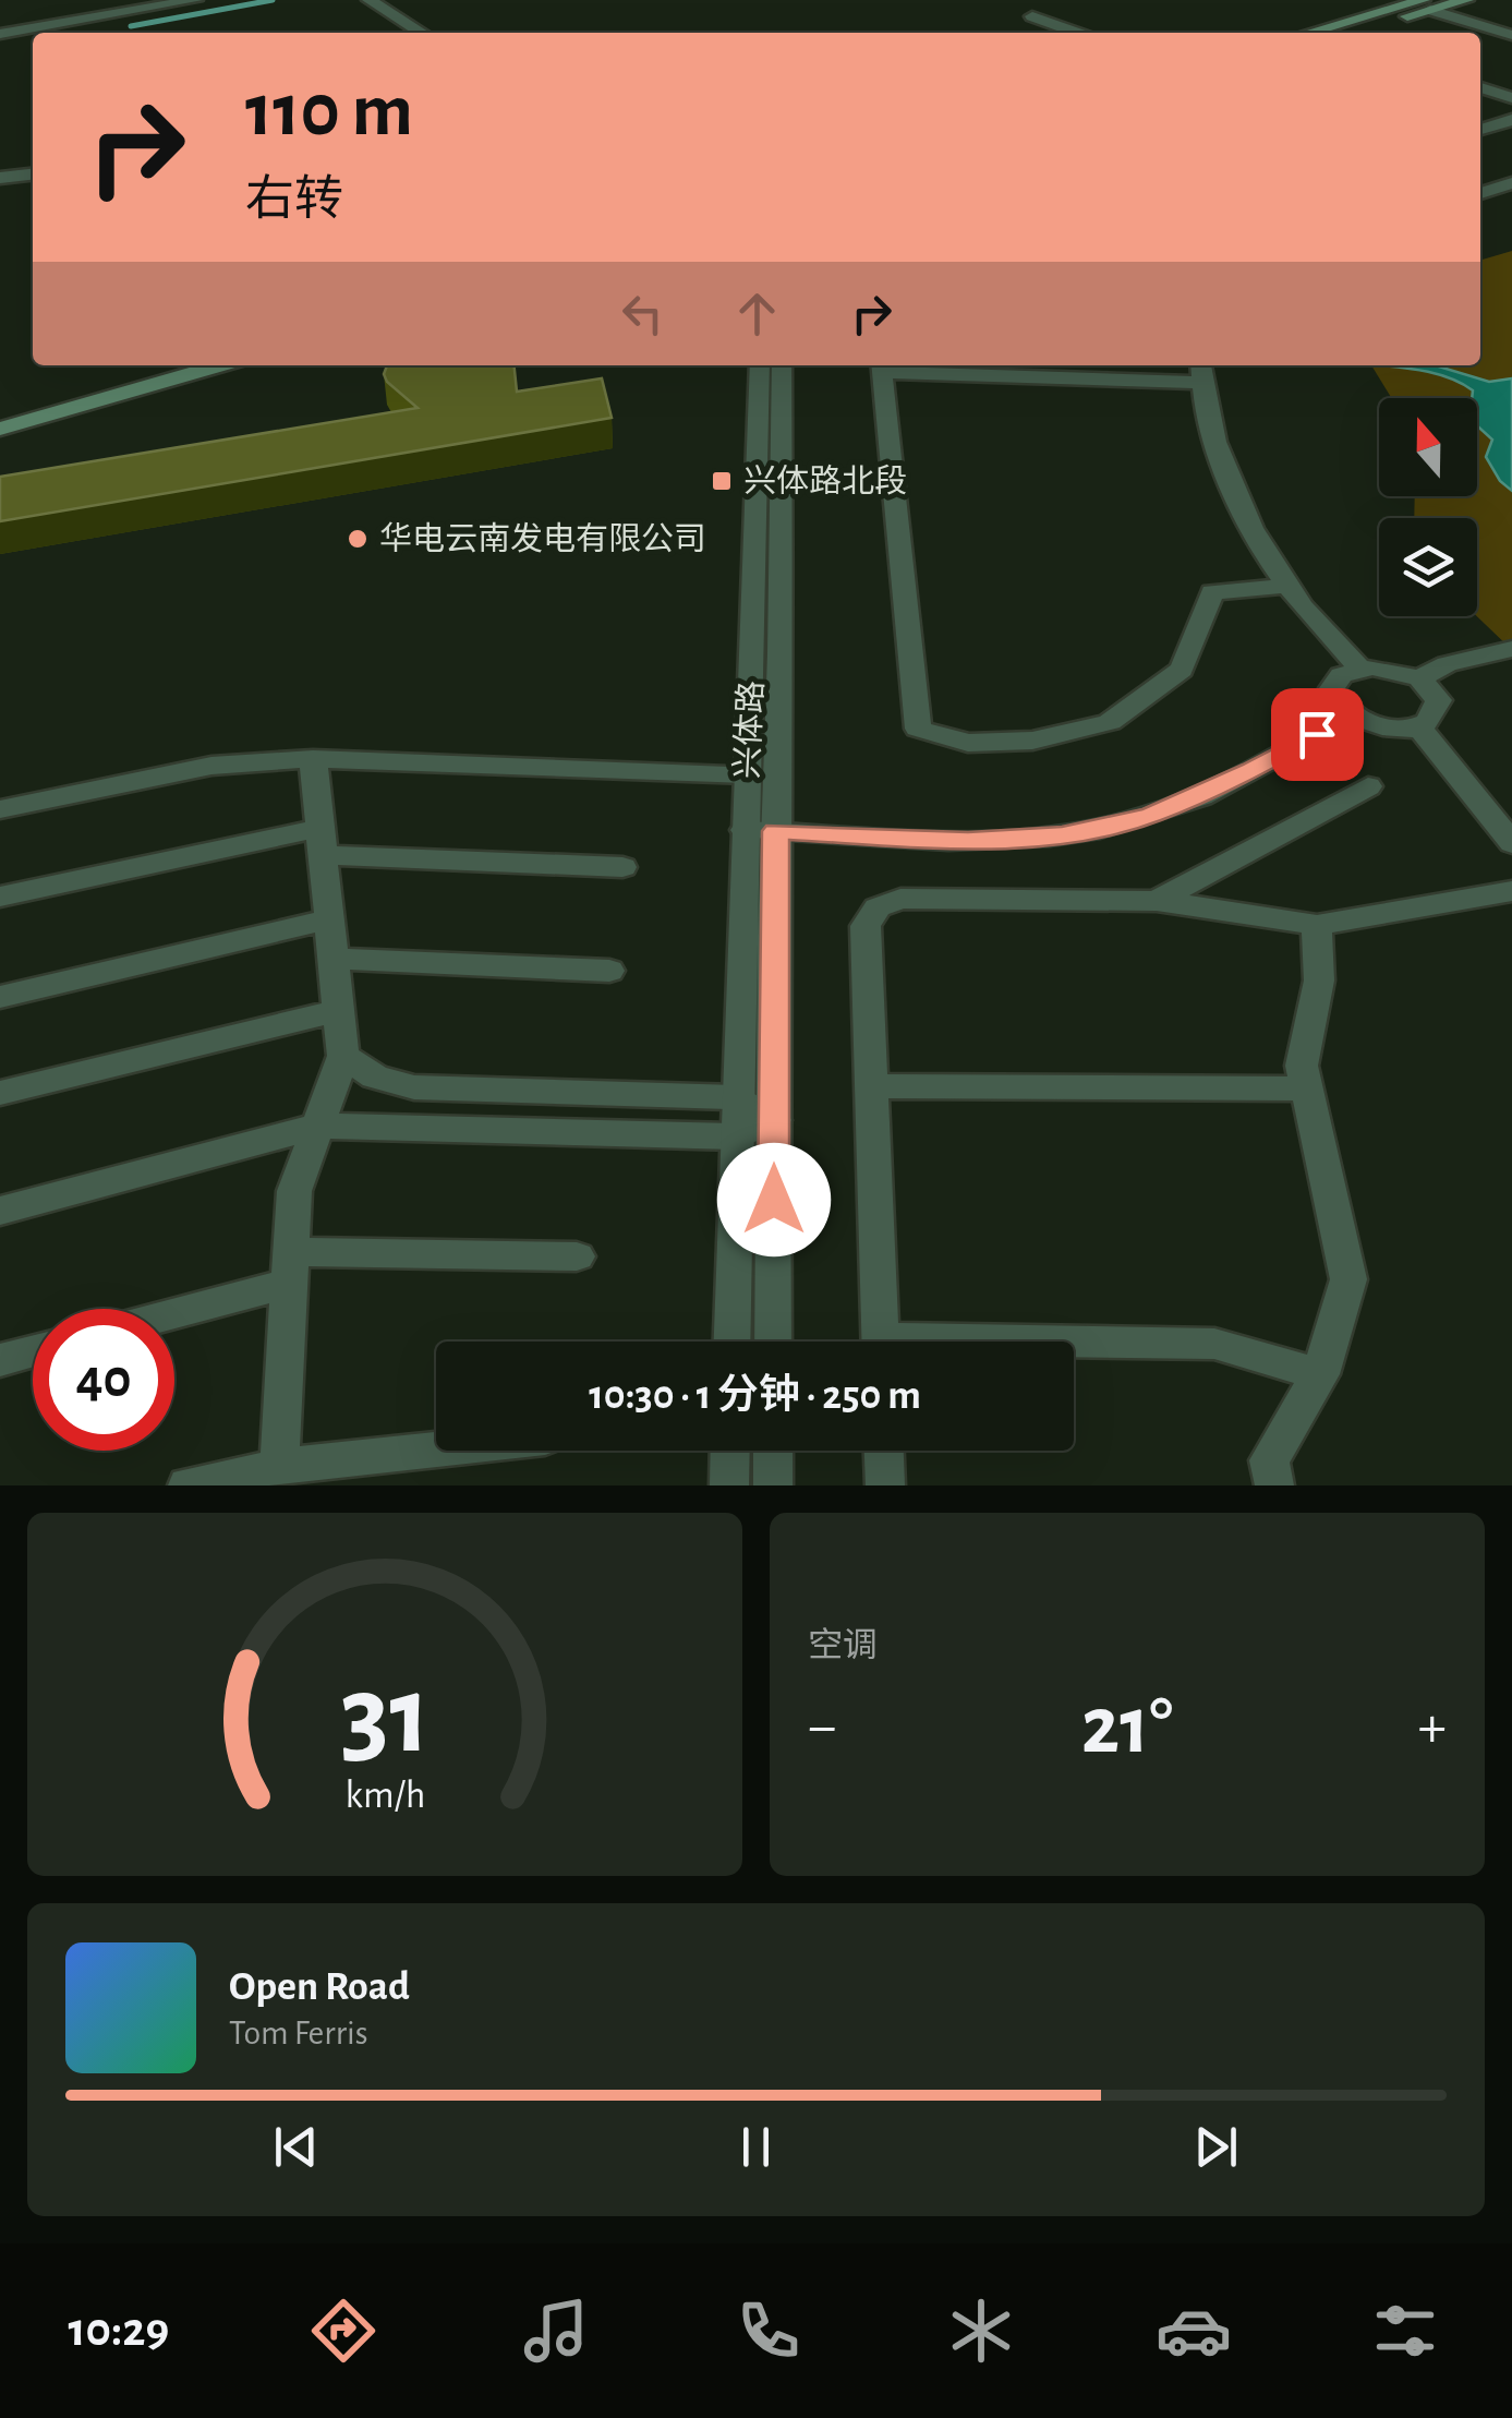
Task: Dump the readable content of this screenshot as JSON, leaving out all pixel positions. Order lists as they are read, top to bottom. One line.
{"streets":{"street":["兴体路"]},"places":{"transit":["兴体路北段"],"other":["华电云南发电有限公司"]},"north":"top","page":{"turn":["110 m","右转"],"limit":"40","trip":"10:30 · 1 分钟 · 250 m","tile":"空调","heat":["−","21°","+"],"song":["Open Road","Tom Ferris"],"tabs":"10:29","gauge":["31","km/h"]}}
